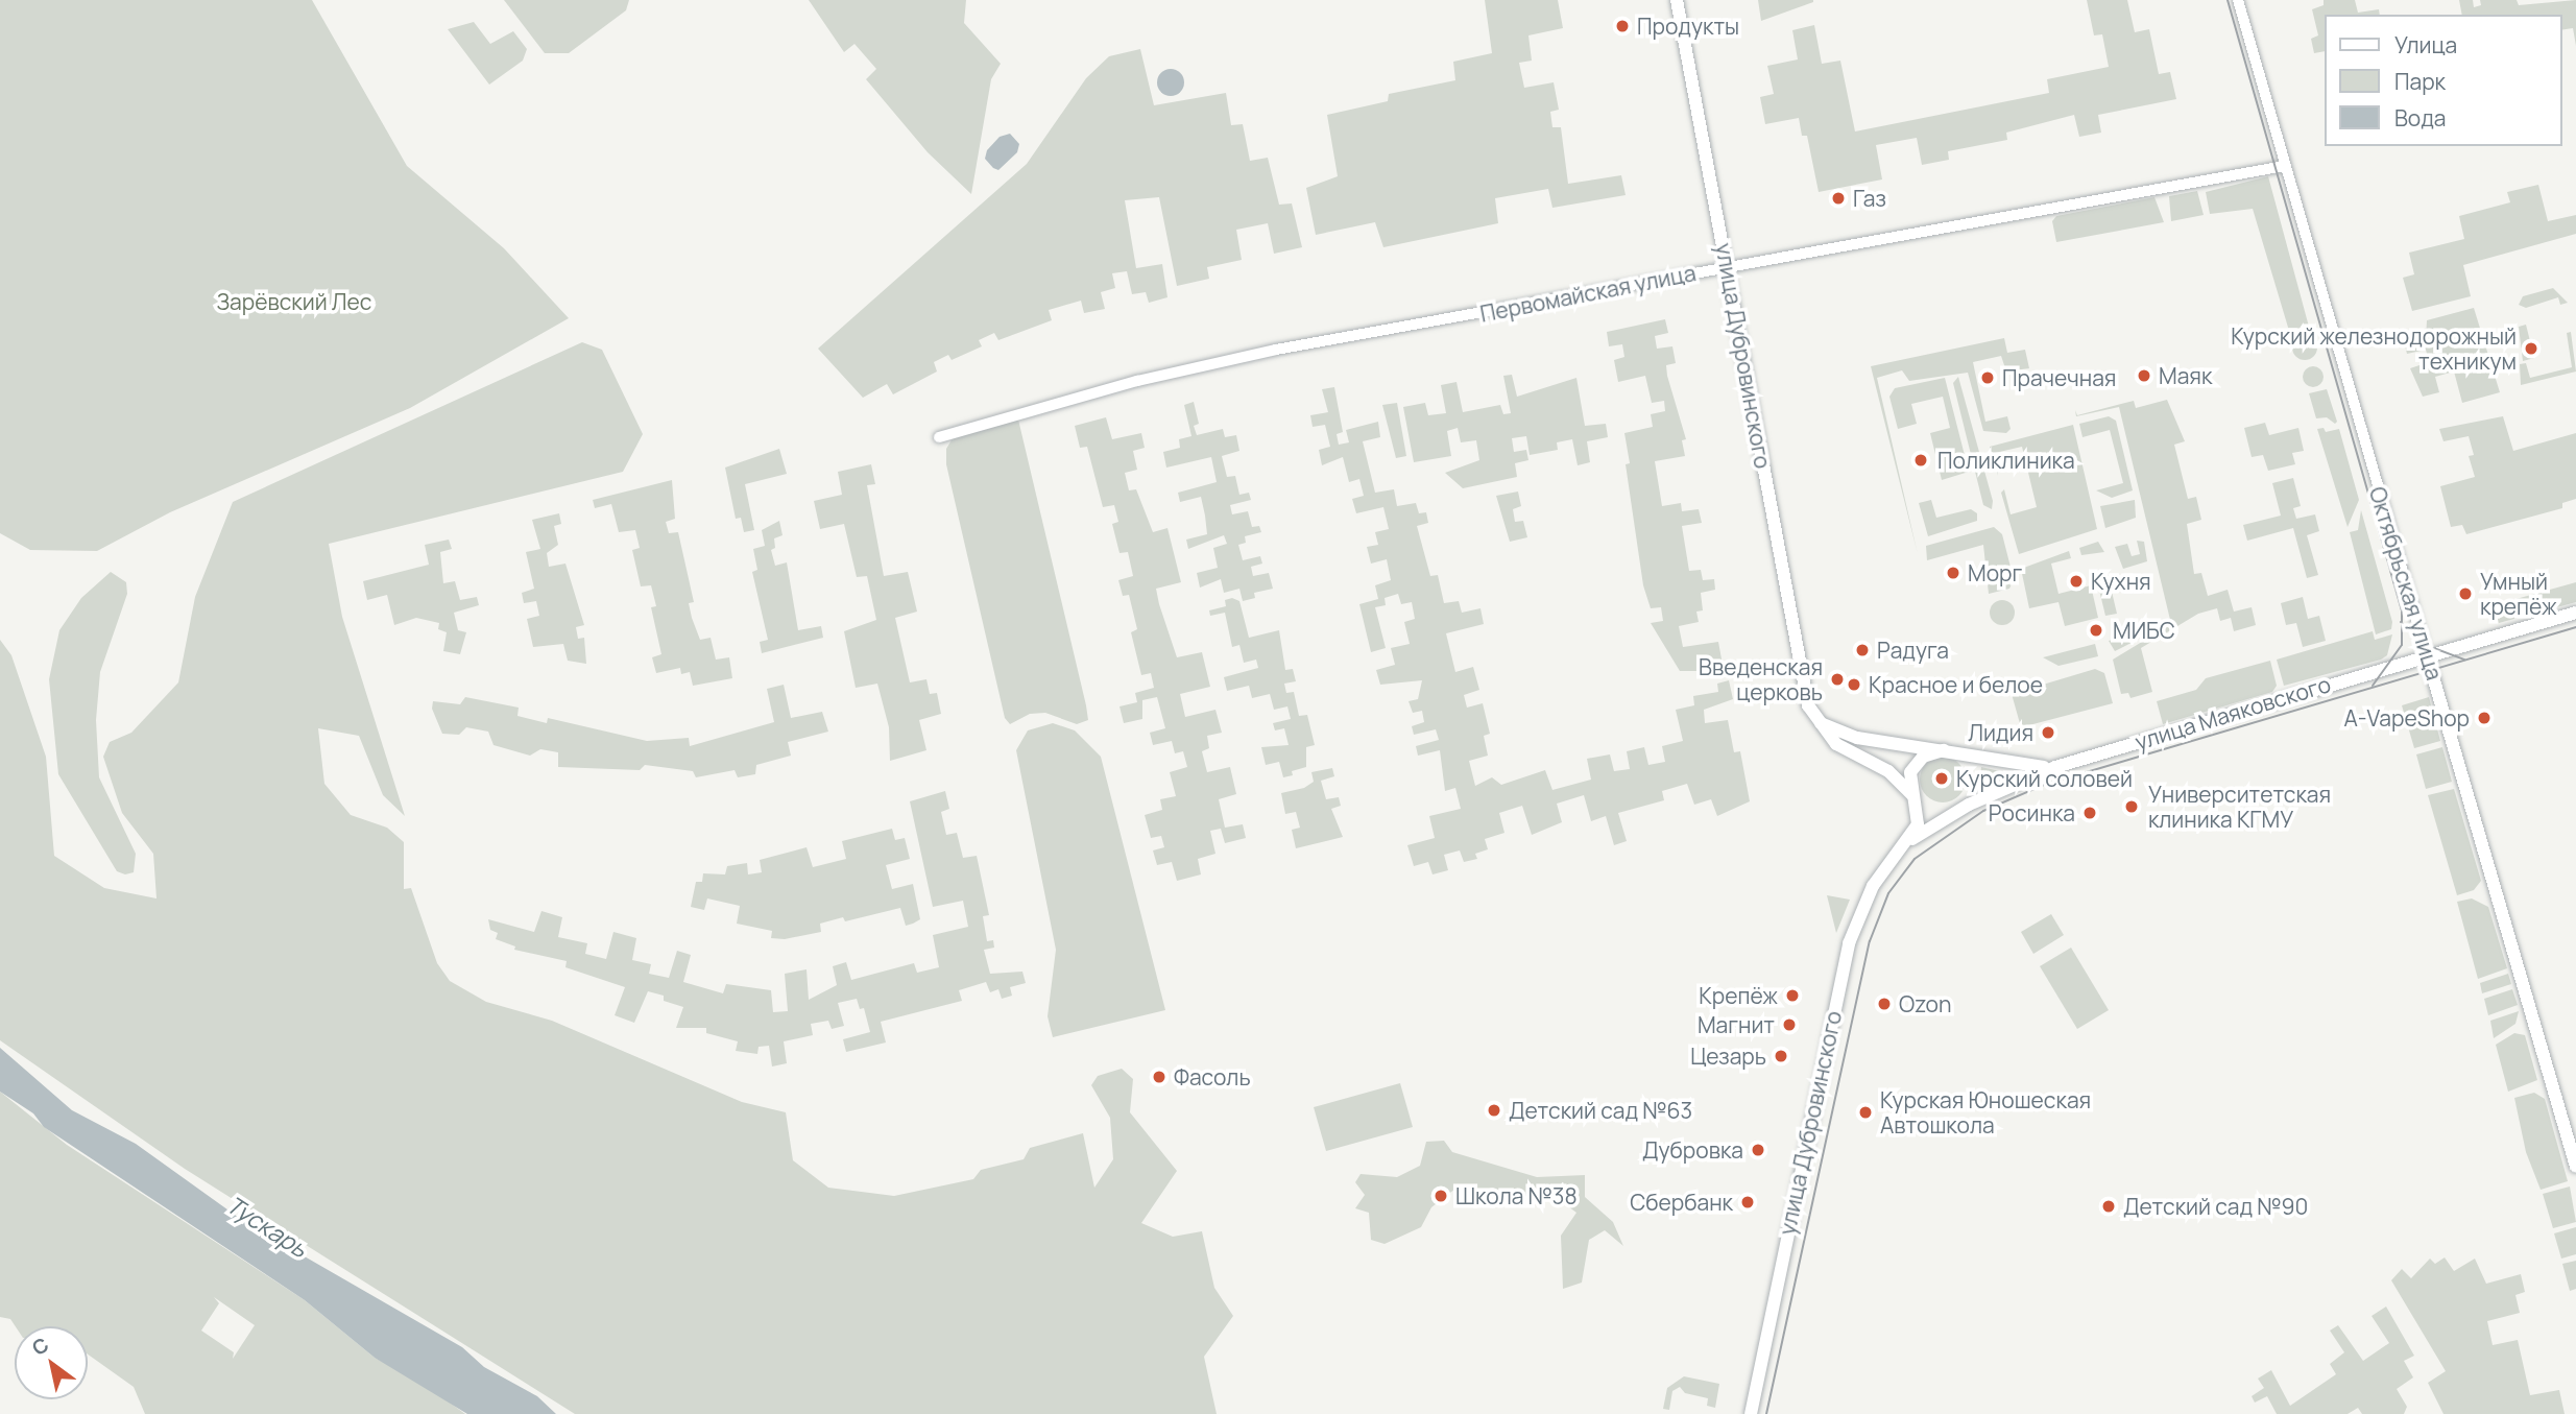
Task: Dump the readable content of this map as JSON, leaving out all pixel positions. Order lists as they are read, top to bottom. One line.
{"streets":{"main road":["улица Дубровинского","Октябрьская улица","улица Маяковского"],"street":["Первомайская улица"]},"crossings":[["Первомайская улица","улица Дубровинского"],["Первомайская улица","Октябрьская улица"],["улица Дубровинского","улица Маяковского"],["Октябрьская улица","улица Маяковского"]],"water":["Тускарь"],"parks":["Зарёвский Лес"],"places":["Продукты","Газ","Курский железнодорожный техникум","Маяк","Прачечная","Поликлиника","Морг","Кухня","Умный крепёж","МИБС","Радуга","Введенская церковь","Красное и белое","A-VapeShop","Лидия","Курский соловей","Университетская клиника КГМУ","Росинка","Крепёж","Ozon","Магнит","Цезарь","Фасоль","Детский сад №63","Курская Юношеская Автошкола","Дубровка","Школа №38","Сбербанк","Детский сад №90"],"legend":["Улица","Парк","Вода"],"north":"top left"}
